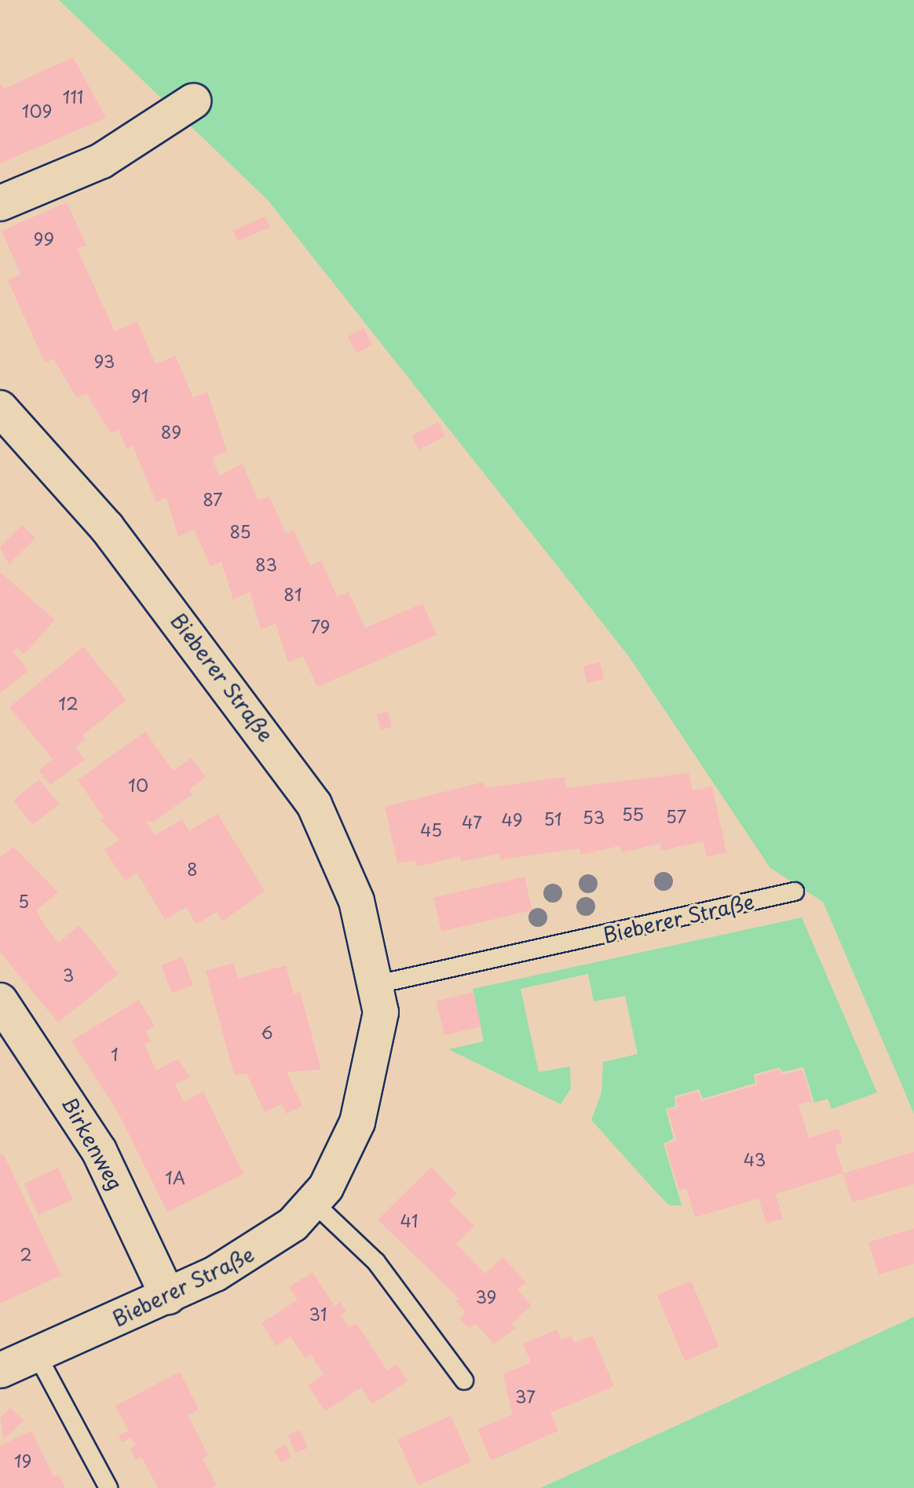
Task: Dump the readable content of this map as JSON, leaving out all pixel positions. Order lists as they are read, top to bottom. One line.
{"streets":{"street":["Bieberer Straße","Birkenweg"]},"crossings":[["Bieberer Straße","Birkenweg"]],"house_numbers":["111","109","99","93","91","89","87","85","83","81","79","12","10","55","57","53","51","49","47","45","8","5","3","6","1","43","1A","41","2","39","31","37","19"]}
